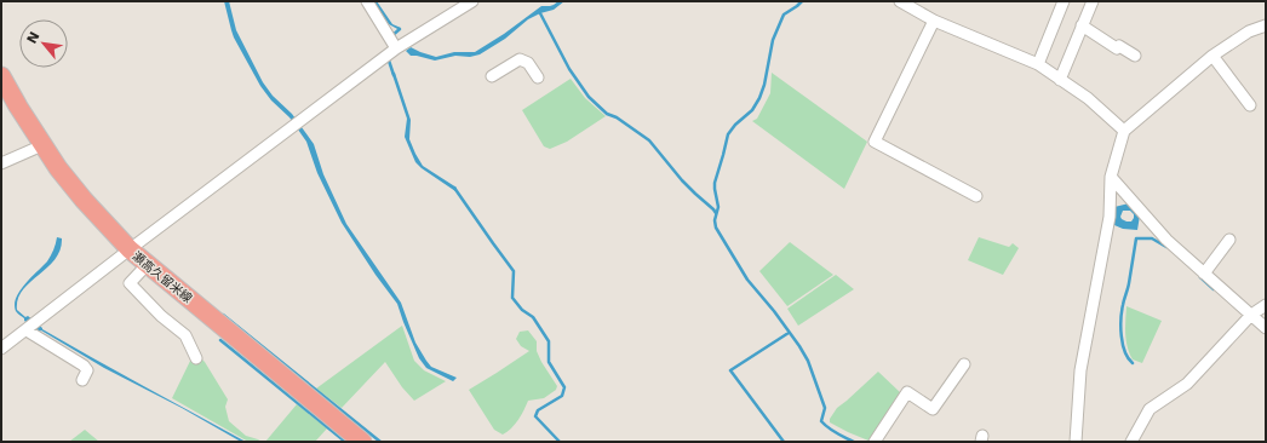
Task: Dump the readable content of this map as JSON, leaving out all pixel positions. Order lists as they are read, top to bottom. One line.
{"streets":{"main road":["瀬高久留米線"]},"north":"top left"}
